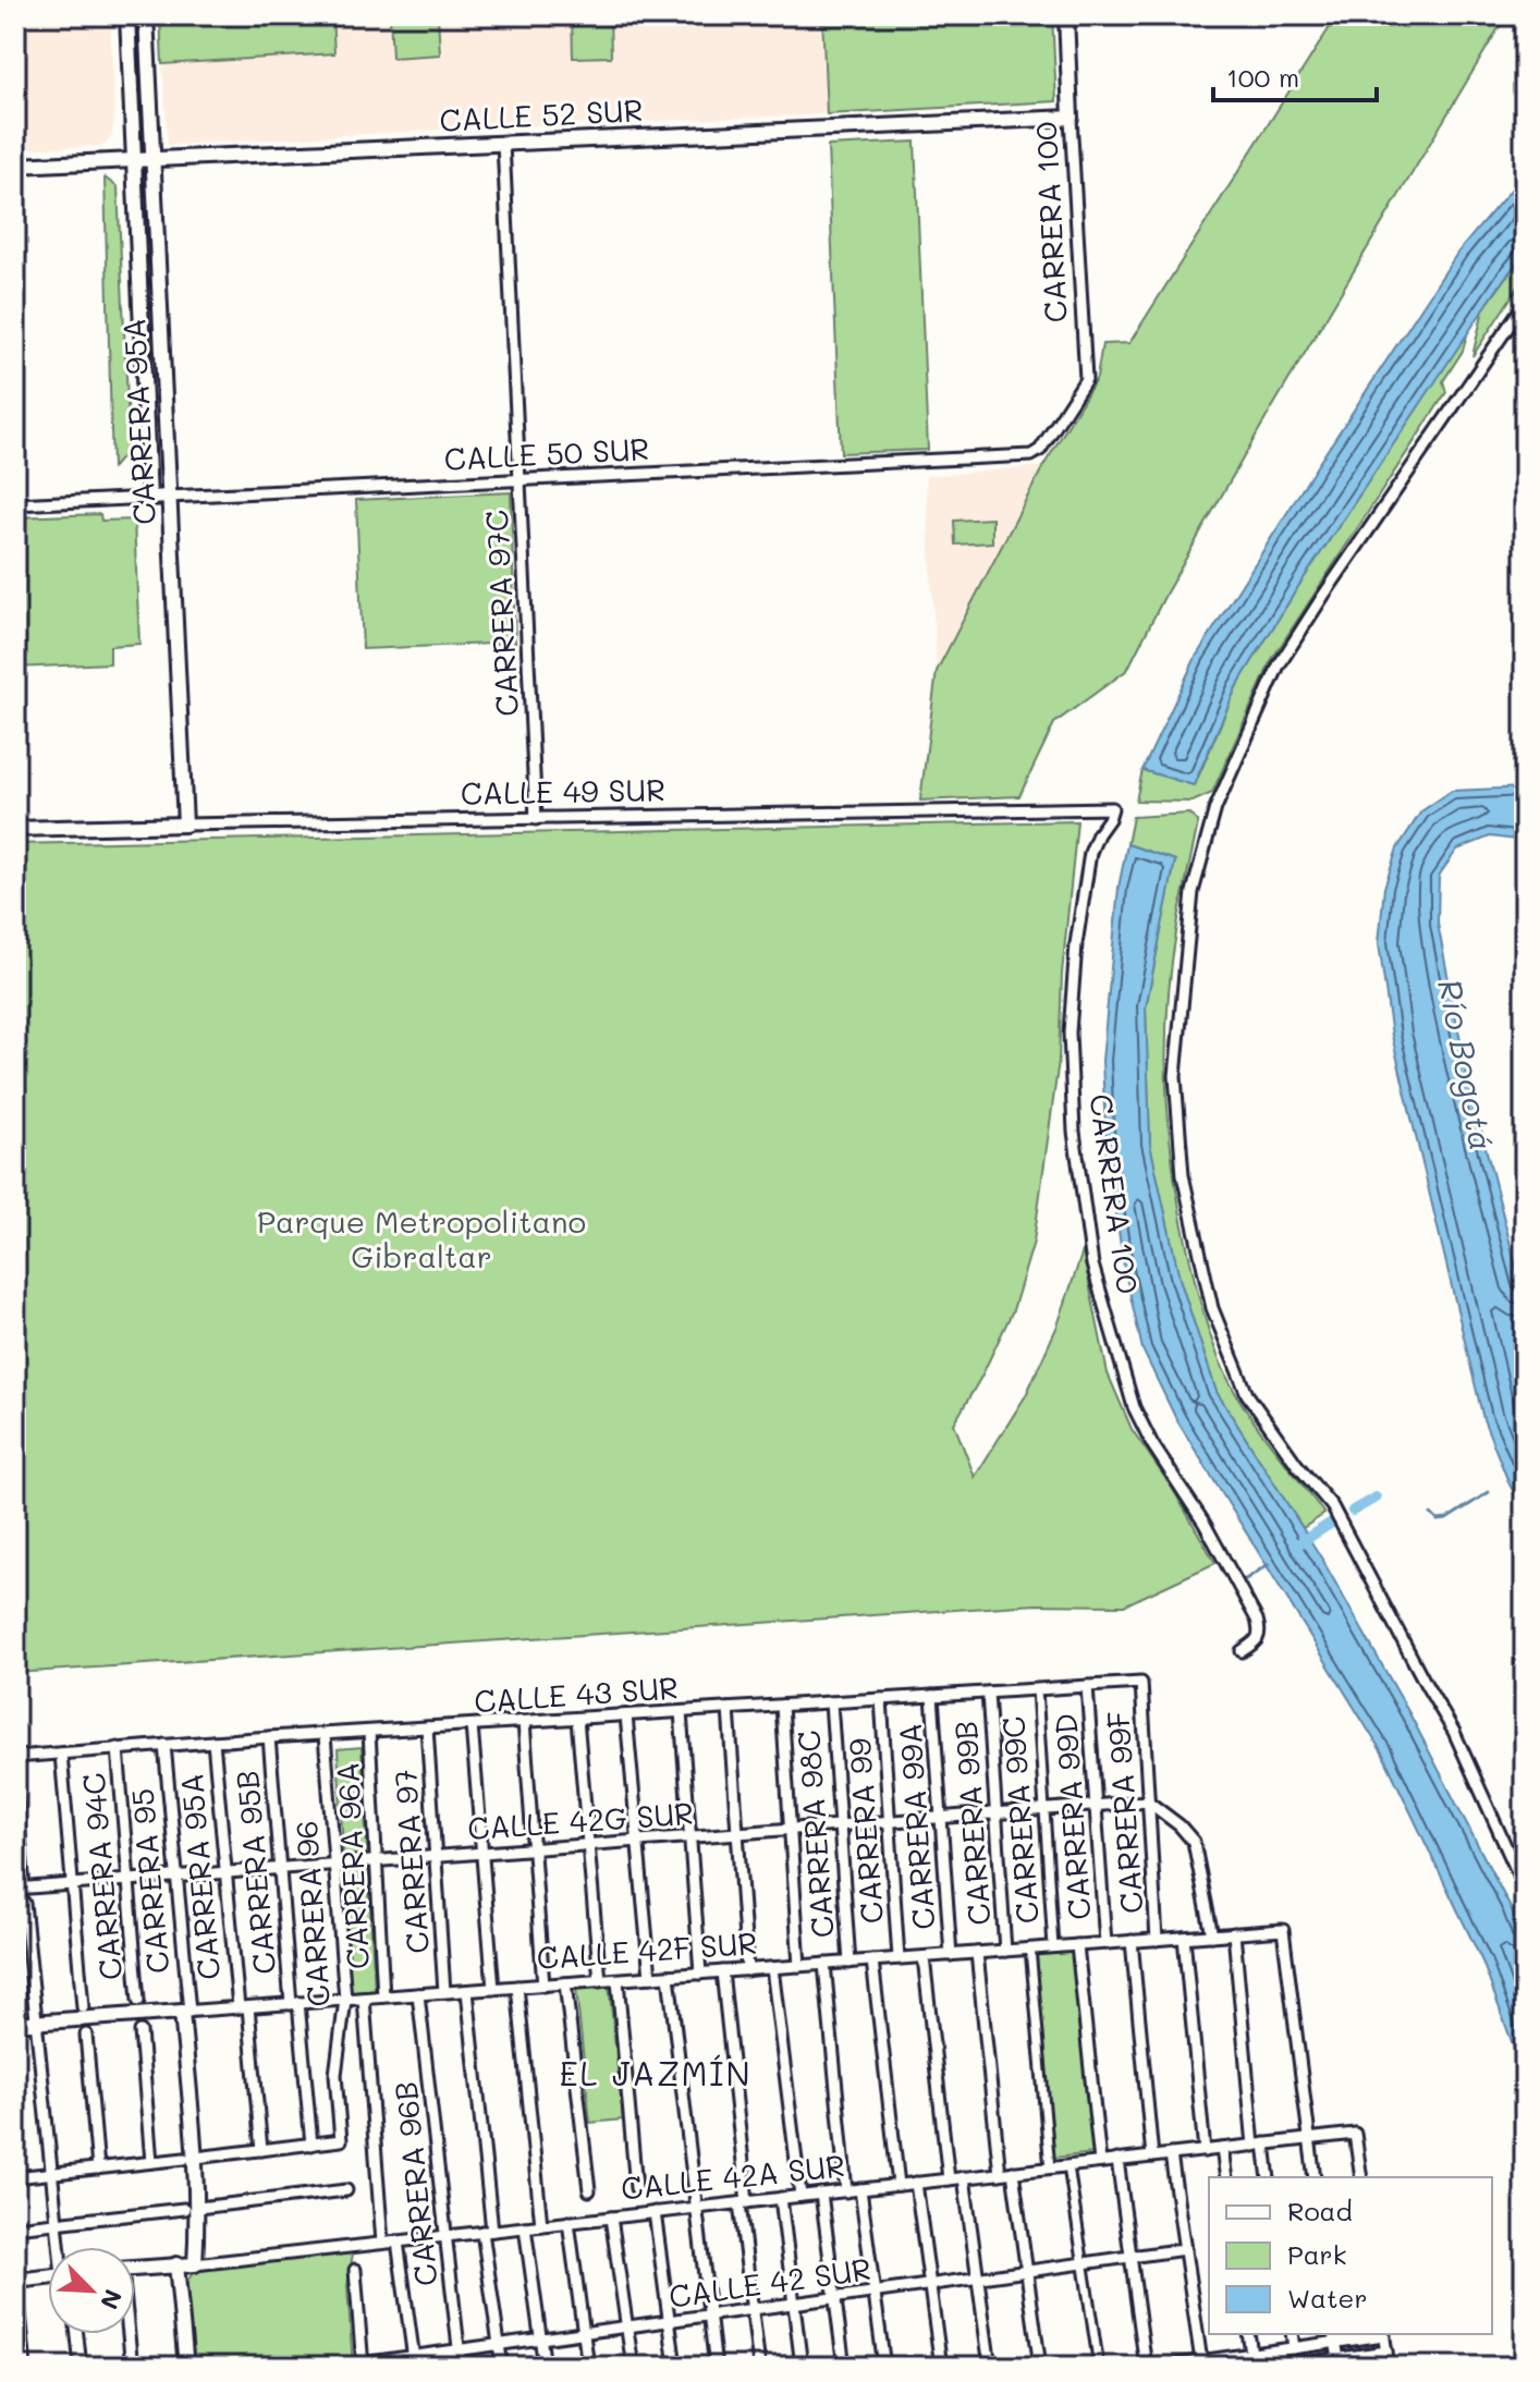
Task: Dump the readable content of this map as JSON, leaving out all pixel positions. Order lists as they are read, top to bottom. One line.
{"streets":{"street":["CALLE 52 SUR","CARRERA 100","CARRERA 95A","CALLE 50 SUR","CARRERA 97C","CALLE 49 SUR","CALLE 43 SUR","CARRERA 99F","CARRERA 99D","CARRERA 99C","CALLE 42G SUR","CARRERA 99B","CARRERA 99A","CARRERA 99","CARRERA 98C","CARRERA 97","CARRERA 96A","CARRERA 95B","CARRERA 94C","CARRERA 95","CARRERA 96","CALLE 42F SUR","CALLE 42A SUR","CARRERA 96B","CALLE 42 SUR"]},"crossings":[["CALLE 52 SUR","CARRERA 100"],["CALLE 52 SUR","CARRERA 95A"],["CALLE 52 SUR","CARRERA 97C"],["CARRERA 100","CALLE 50 SUR"],["CARRERA 100","CALLE 49 SUR"],["CARRERA 95A","CALLE 50 SUR"],["CARRERA 95A","CALLE 49 SUR"],["CARRERA 95A","CALLE 43 SUR"],["CARRERA 95A","CALLE 42G SUR"],["CARRERA 95A","CALLE 42F SUR"],["CALLE 50 SUR","CARRERA 97C"],["CARRERA 97C","CALLE 49 SUR"],["CALLE 43 SUR","CARRERA 99F"],["CALLE 43 SUR","CARRERA 99D"],["CALLE 43 SUR","CARRERA 99C"],["CALLE 43 SUR","CARRERA 99B"],["CALLE 43 SUR","CARRERA 99A"],["CALLE 43 SUR","CARRERA 99"],["CALLE 43 SUR","CARRERA 98C"],["CALLE 43 SUR","CARRERA 97"],["CALLE 43 SUR","CARRERA 96A"],["CALLE 43 SUR","CARRERA 95B"],["CALLE 43 SUR","CARRERA 94C"],["CALLE 43 SUR","CARRERA 95"],["CALLE 43 SUR","CARRERA 96"],["CARRERA 99F","CALLE 42G SUR"],["CARRERA 99F","CALLE 42F SUR"],["CARRERA 99D","CALLE 42G SUR"],["CARRERA 99D","CALLE 42F SUR"],["CARRERA 99C","CALLE 42G SUR"],["CARRERA 99C","CALLE 42F SUR"],["CALLE 42G SUR","CARRERA 99B"],["CALLE 42G SUR","CARRERA 99A"],["CALLE 42G SUR","CARRERA 99"],["CALLE 42G SUR","CARRERA 98C"],["CALLE 42G SUR","CARRERA 97"],["CALLE 42G SUR","CARRERA 96A"],["CALLE 42G SUR","CARRERA 95B"],["CALLE 42G SUR","CARRERA 94C"],["CALLE 42G SUR","CARRERA 95"],["CALLE 42G SUR","CARRERA 96"],["CARRERA 99B","CALLE 42F SUR"],["CARRERA 99A","CALLE 42F SUR"],["CARRERA 99","CALLE 42F SUR"],["CARRERA 98C","CALLE 42F SUR"],["CARRERA 97","CALLE 42F SUR"],["CARRERA 96A","CALLE 42F SUR"],["CARRERA 95B","CARRERA 96"],["CARRERA 95B","CALLE 42F SUR"],["CARRERA 95","CALLE 42F SUR"],["CARRERA 95","CALLE 42A SUR"],["CARRERA 96","CALLE 42F SUR"],["CALLE 42F SUR","CALLE 42A SUR"],["CALLE 42F SUR","CARRERA 96B"],["CALLE 42A SUR","CARRERA 96B"],["CARRERA 96B","CALLE 42 SUR"]],"districts":["EL JAZMÍN"],"water":["Río Bogotá"],"parks":["Parque Metropolitano Gibraltar"],"legend":["Road","Park","Water"],"scale_bar":"100 m","north":"bottom right"}
